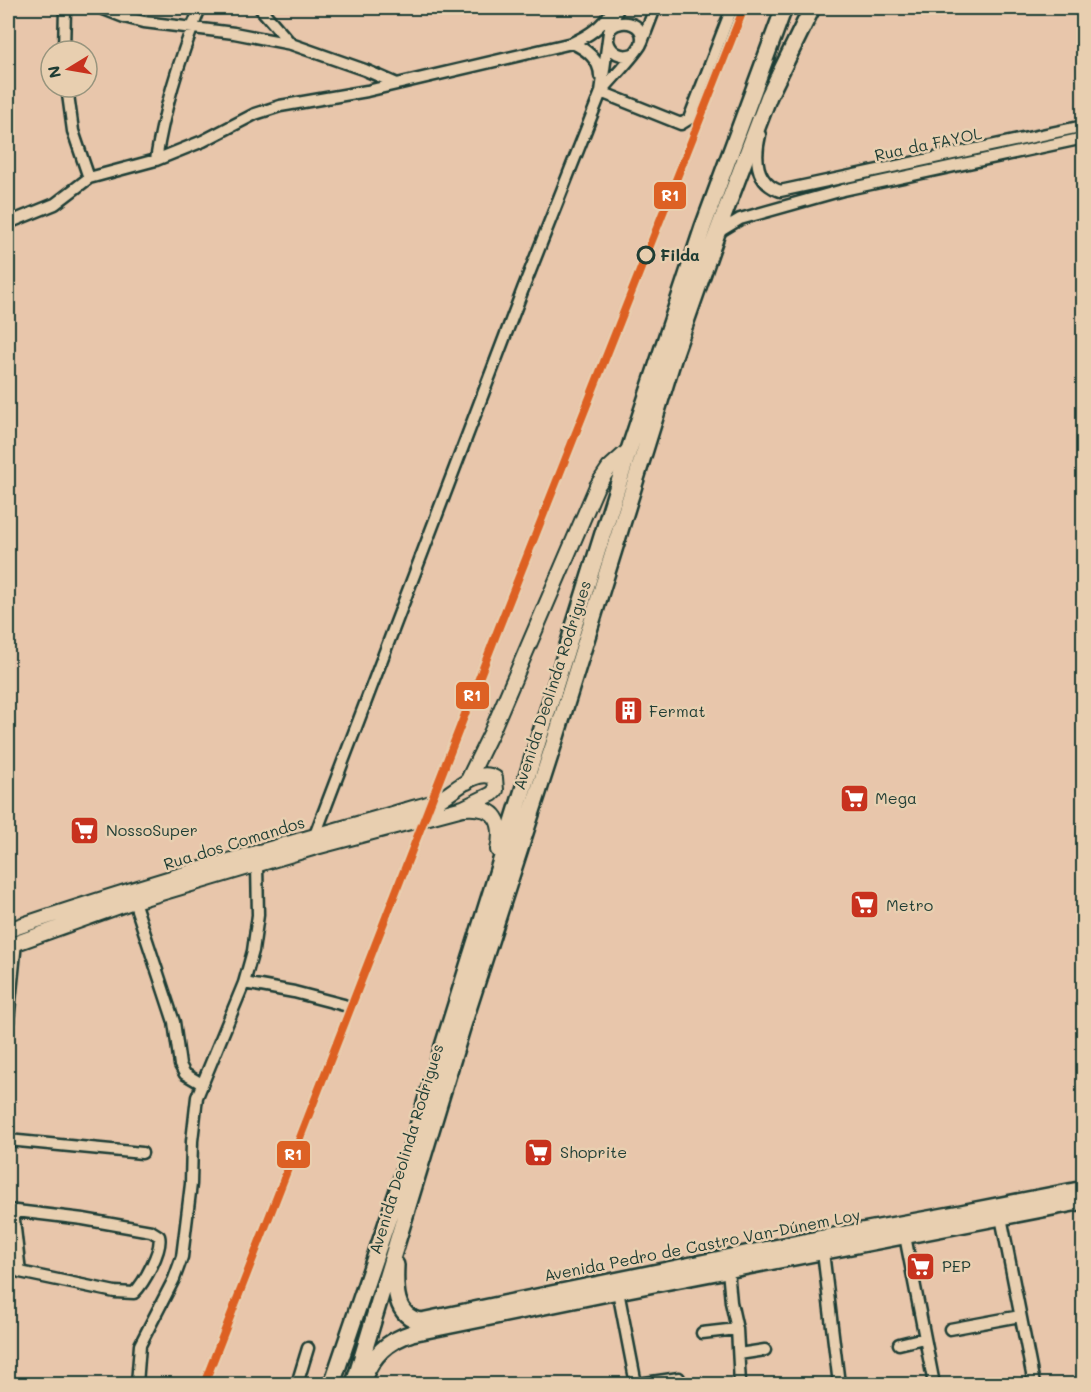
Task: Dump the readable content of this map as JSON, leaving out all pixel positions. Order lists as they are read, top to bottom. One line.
{"streets":{"highway":["Avenida Deolinda Rodrigues","Avenida Pedro de Castro Van-Dúnem Loy"],"main road":["Rua dos Comandos"],"street":["Rua da FAYOL"]},"crossings":[["Rua da FAYOL","Avenida Deolinda Rodrigues"],["Avenida Deolinda Rodrigues","Avenida Pedro de Castro Van-Dúnem Loy"]],"places":{"other":["Filda"],"building":["Fermat"],"supermarket":["Mega","NossoSuper","Metro","Shoprite","PEP"]},"lines":["transit line R1"],"north":"left"}
